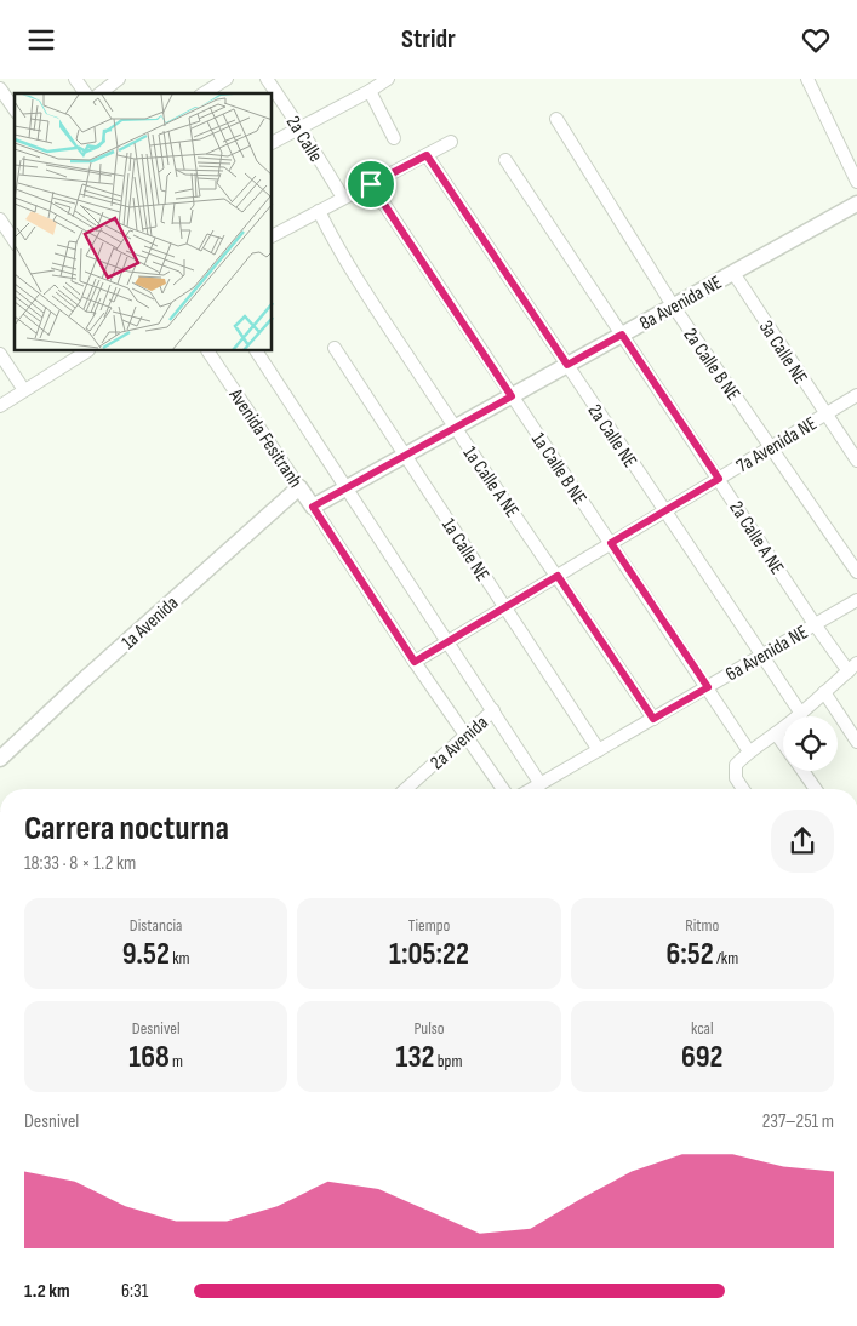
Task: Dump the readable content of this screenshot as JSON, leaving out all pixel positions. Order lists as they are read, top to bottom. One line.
{"streets":{"street":["2a Calle","8a Avenida NE","3a Calle NE","2a Calle B NE","2a Calle NE","Avenida Fesitranh","7a Avenida NE","1a Calle B NE","1a Calle A NE","2a Calle A NE","1a Calle NE","1a Avenida","6a Avenida NE","2a Avenida"]},"crossings":[["8a Avenida NE","3a Calle NE"],["8a Avenida NE","2a Calle B NE"],["8a Avenida NE","2a Calle NE"],["8a Avenida NE","Avenida Fesitranh"],["8a Avenida NE","1a Calle B NE"],["8a Avenida NE","1a Calle A NE"],["8a Avenida NE","2a Calle A NE"],["8a Avenida NE","1a Calle NE"],["3a Calle NE","7a Avenida NE"],["2a Calle B NE","7a Avenida NE"],["2a Calle NE","7a Avenida NE"],["2a Calle NE","6a Avenida NE"],["Avenida Fesitranh","7a Avenida NE"],["Avenida Fesitranh","1a Avenida"],["Avenida Fesitranh","2a Avenida"],["7a Avenida NE","1a Calle B NE"],["7a Avenida NE","1a Calle A NE"],["7a Avenida NE","2a Calle A NE"],["7a Avenida NE","1a Calle NE"],["1a Calle B NE","6a Avenida NE"],["1a Calle A NE","6a Avenida NE"],["2a Calle A NE","6a Avenida NE"],["1a Calle NE","6a Avenida NE"]],"page":{"header":"Stridr","heading":["Carrera nocturna","18:33 · 8 × 1.2 km"],"stats":[["Distancia","9.52 km"],["Tiempo","1:05:22"],["Ritmo","6:52 /km"],["Desnivel","168 m"],["Pulso","132 bpm"],["kcal","692"]],"chart":["Desnivel","237–251 m"],"list":[{"name":"1.2 km","note":"6:31"}]}}
